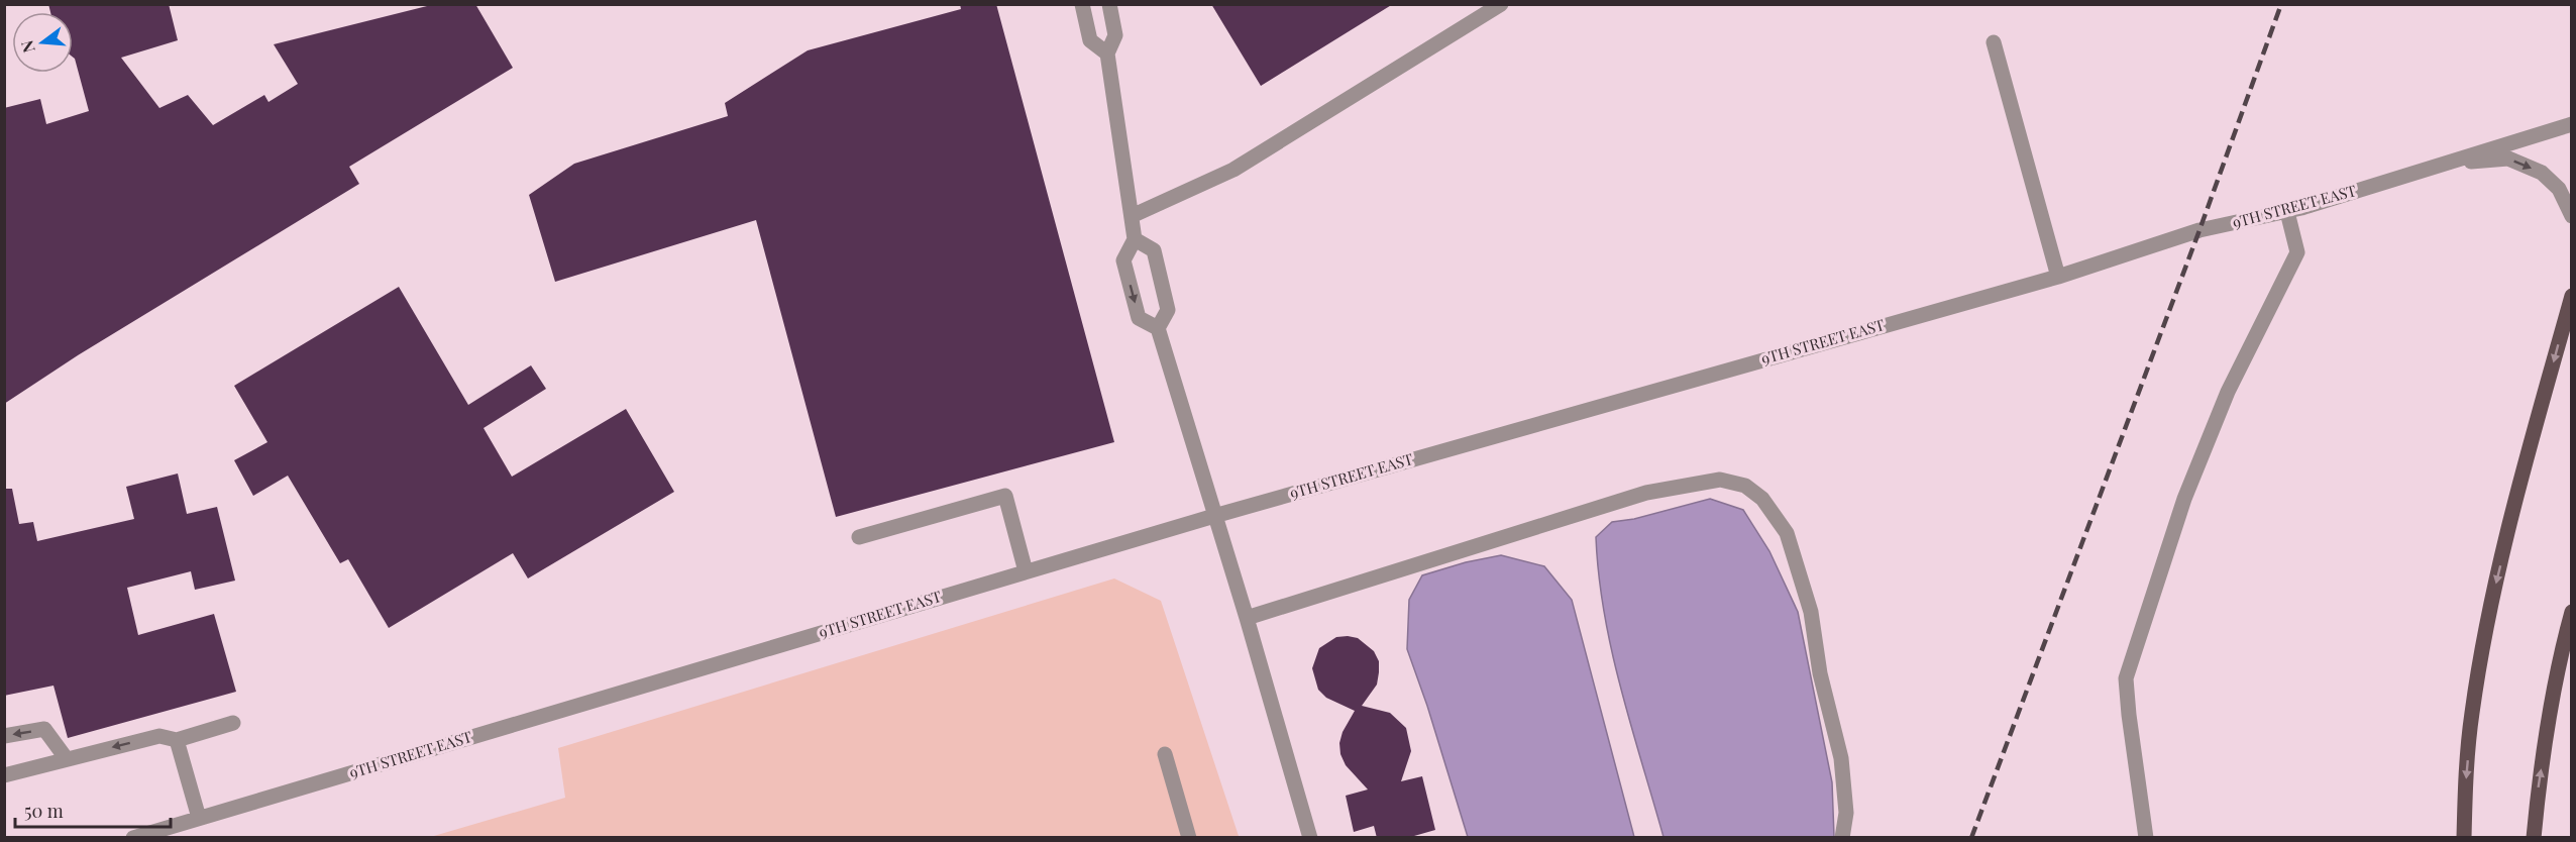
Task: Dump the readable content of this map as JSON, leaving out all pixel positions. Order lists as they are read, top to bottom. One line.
{"streets":{"street":["9TH STREET EAST"]},"scale_bar":"50 m","north":"left"}
